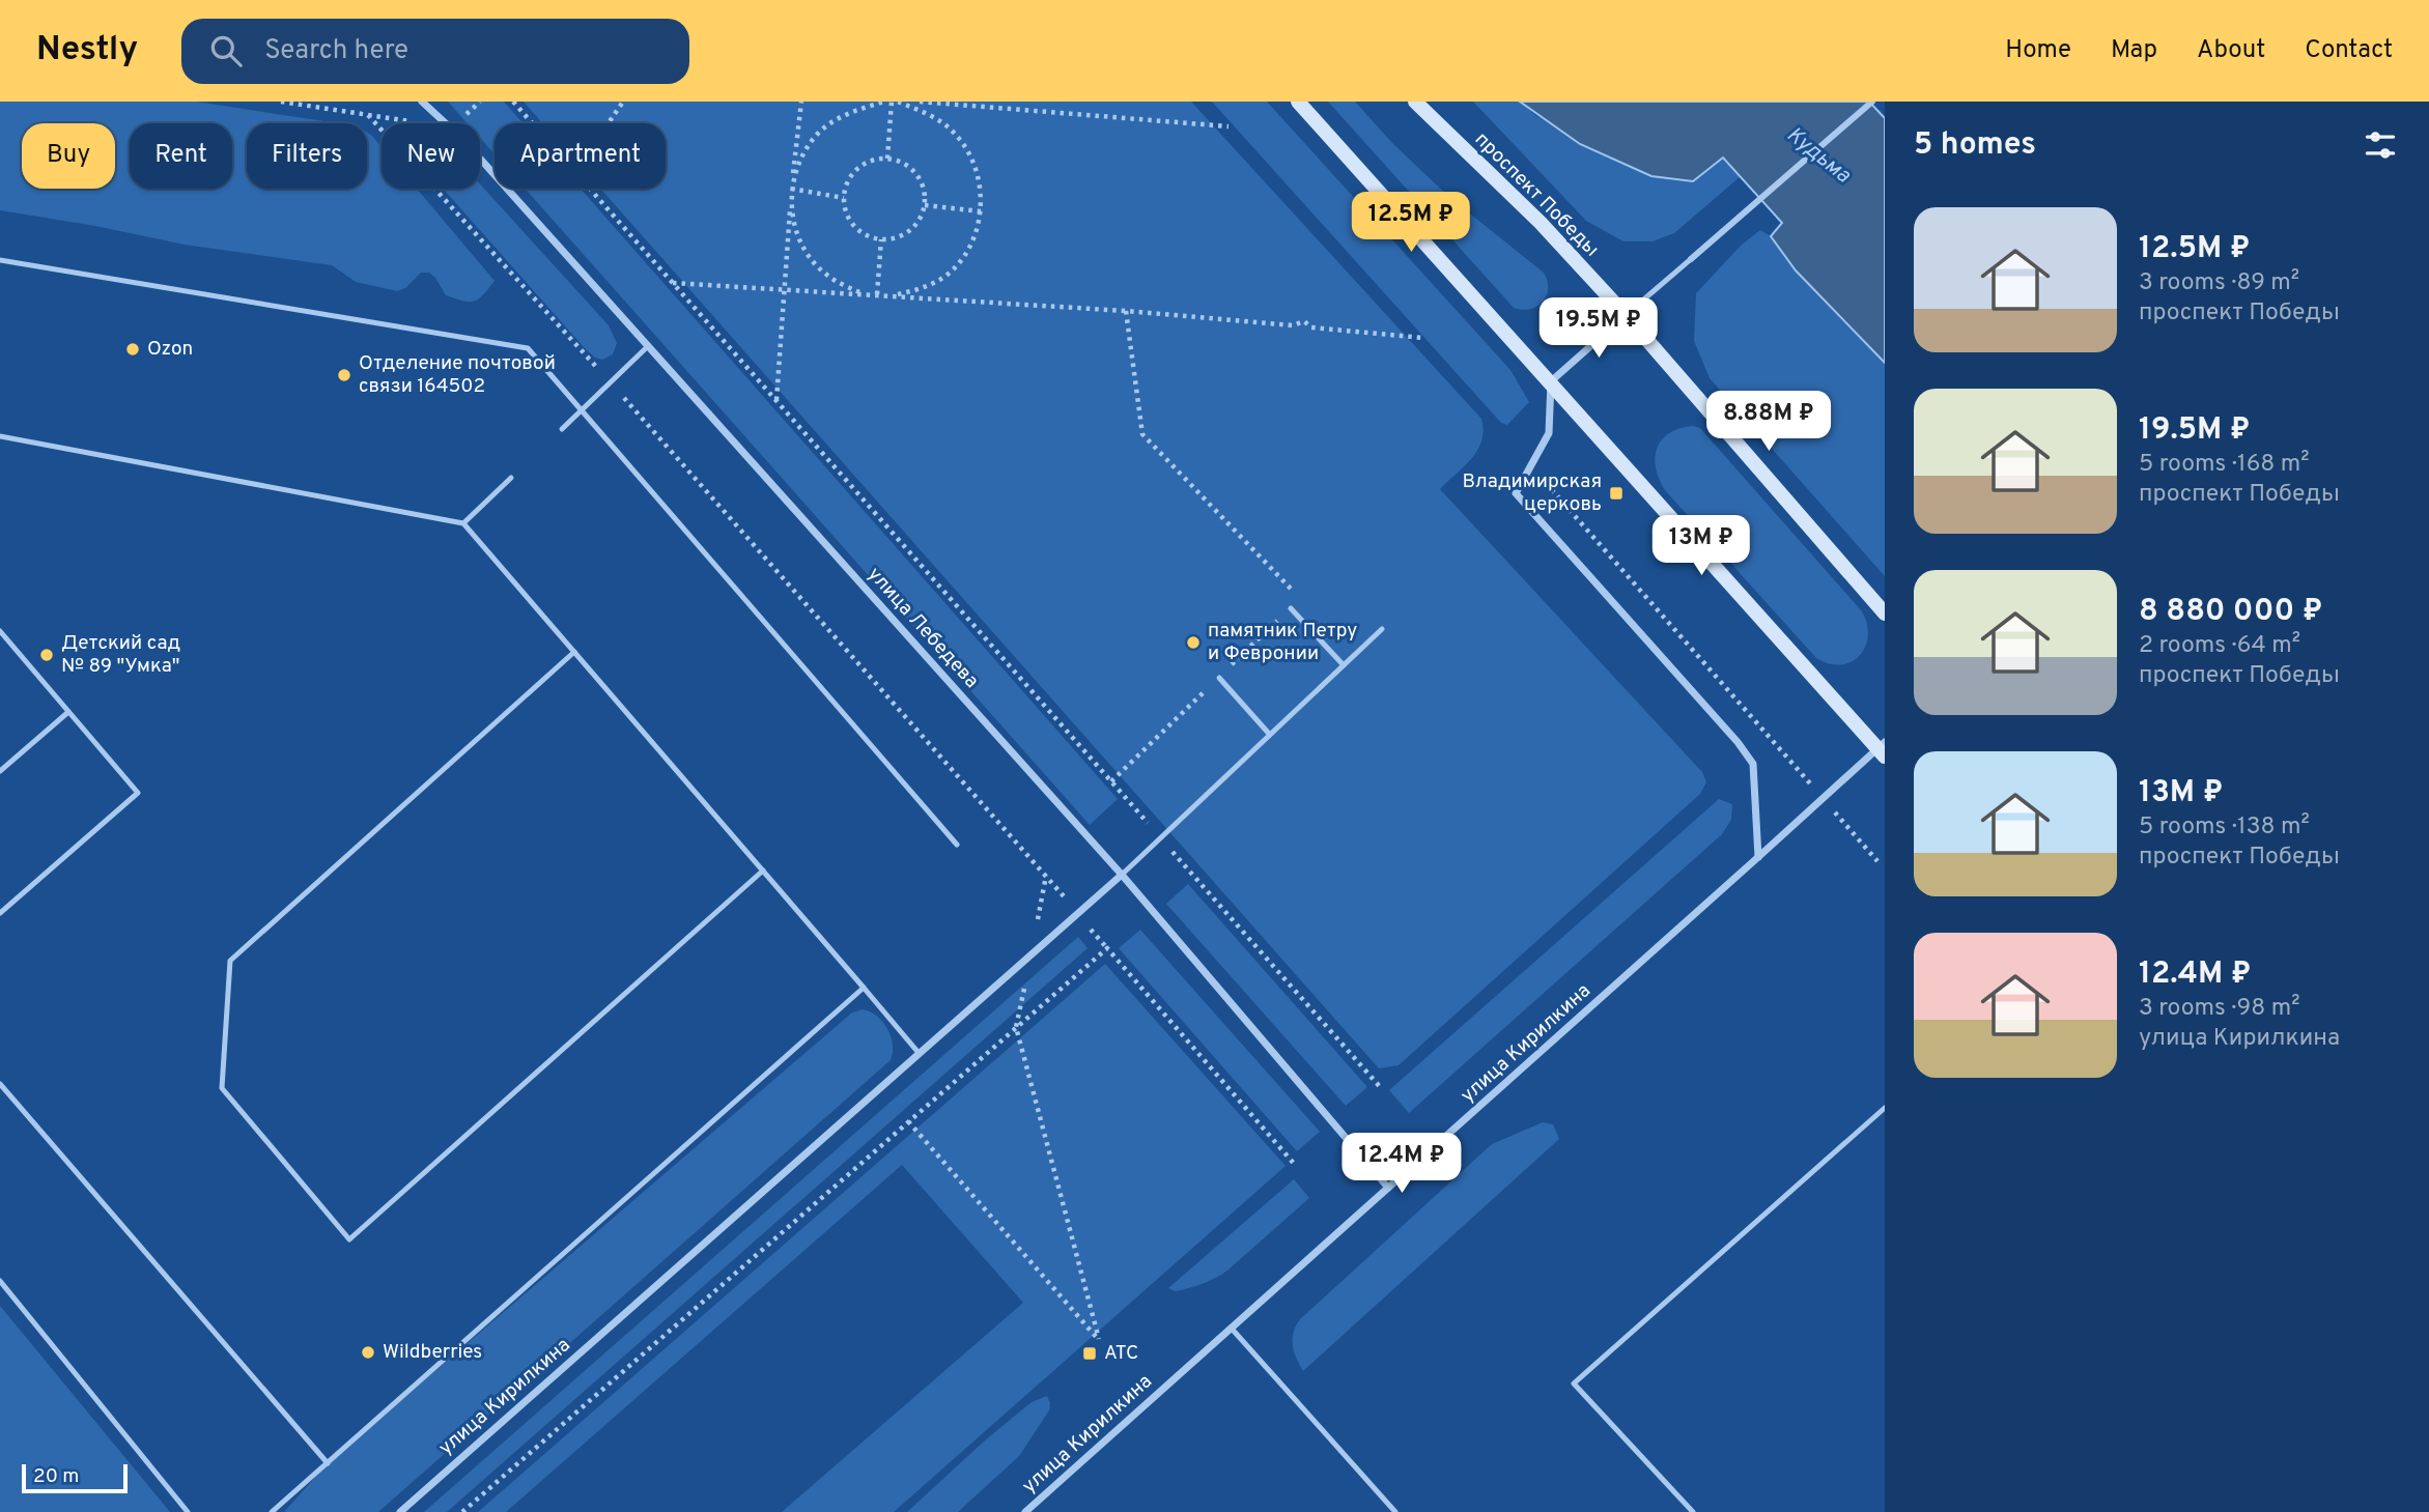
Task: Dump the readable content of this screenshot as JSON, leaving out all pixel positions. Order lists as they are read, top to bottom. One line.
{"streets":{"main road":["проспект Победы"],"street":["улица Лебедева","улица Кирилкина"]},"crossings":[["улица Лебедева","улица Кирилкина"]],"water":["Кудьма"],"places":{"other":["Ozon","Отделение почтовой связи 164502","памятник Петру и Февронии","Детский сад № 89 \"Умка\"","Wildberries"],"transit":["Владимирская церковь","АТС"]},"scale_bar":"20 m","page":{"header":"Nestly","search":"Search here","nav":["Home","Map","About","Contact"],"heading":"5 homes","chip":["Buy","Rent","Filters","New","Apartment"],"list":[{"name":"12.5M ₽","note":"3 rooms · 89 m² · проспект Победы"},{"name":"19.5M ₽","note":"5 rooms · 168 m² · проспект Победы"},{"name":"8 880 000 ₽","note":"2 rooms · 64 m² · проспект Победы"},{"name":"13M ₽","note":"5 rooms · 138 m² · проспект Победы"},{"name":"12.4M ₽","note":"3 rooms · 98 m² · улица Кирилкина"}],"price":["12.5M ₽","19.5M ₽","8.88M ₽","13M ₽","12.4M ₽"],"scale":"20 m"}}
